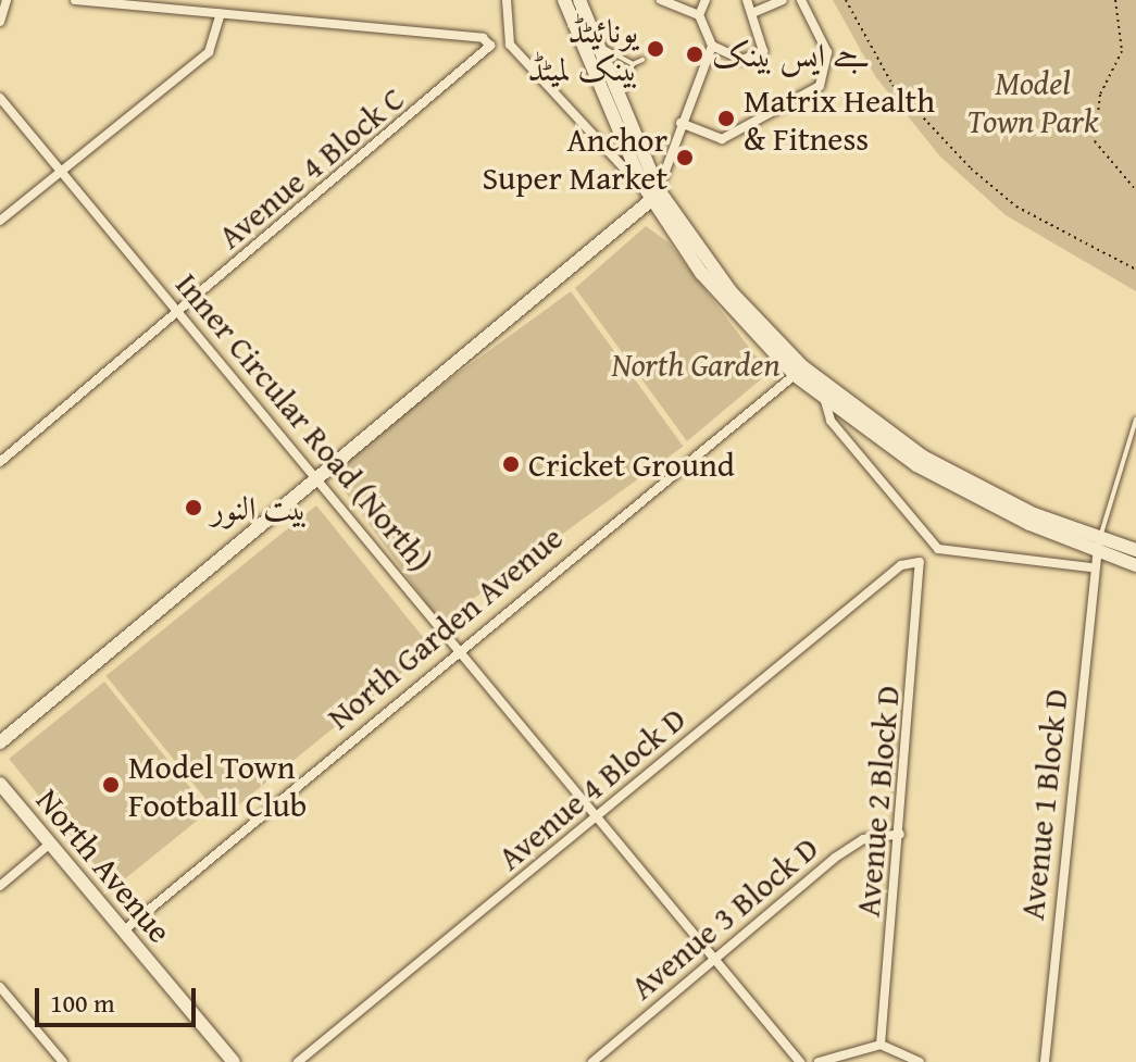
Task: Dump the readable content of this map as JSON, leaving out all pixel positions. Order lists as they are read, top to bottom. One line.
{"streets":{"main road":["North Avenue"],"street":["Avenue 4 Block C","Inner Circular Road (North)","North Garden Avenue","Avenue 4 Block D","Avenue 2 Block D","Avenue 1 Block D","Avenue 3 Block D"]},"crossings":[["Avenue 4 Block C","Inner Circular Road (North)"],["Inner Circular Road (North)","North Garden Avenue"],["Inner Circular Road (North)","Avenue 4 Block D"],["Inner Circular Road (North)","Avenue 3 Block D"],["North Garden Avenue","North Avenue"],["Avenue 4 Block D","Avenue 2 Block D"],["Avenue 2 Block D","Avenue 3 Block D"]],"parks":["Model Town Park","North Garden"],"places":["یونائیٹڈ بینک لمیٹڈ","جے ایس بینک","Matrix Health & Fitness","Anchor Super Market","Cricket Ground","بیت النور","Model Town Football Club"],"scale_bar":"100 m"}
